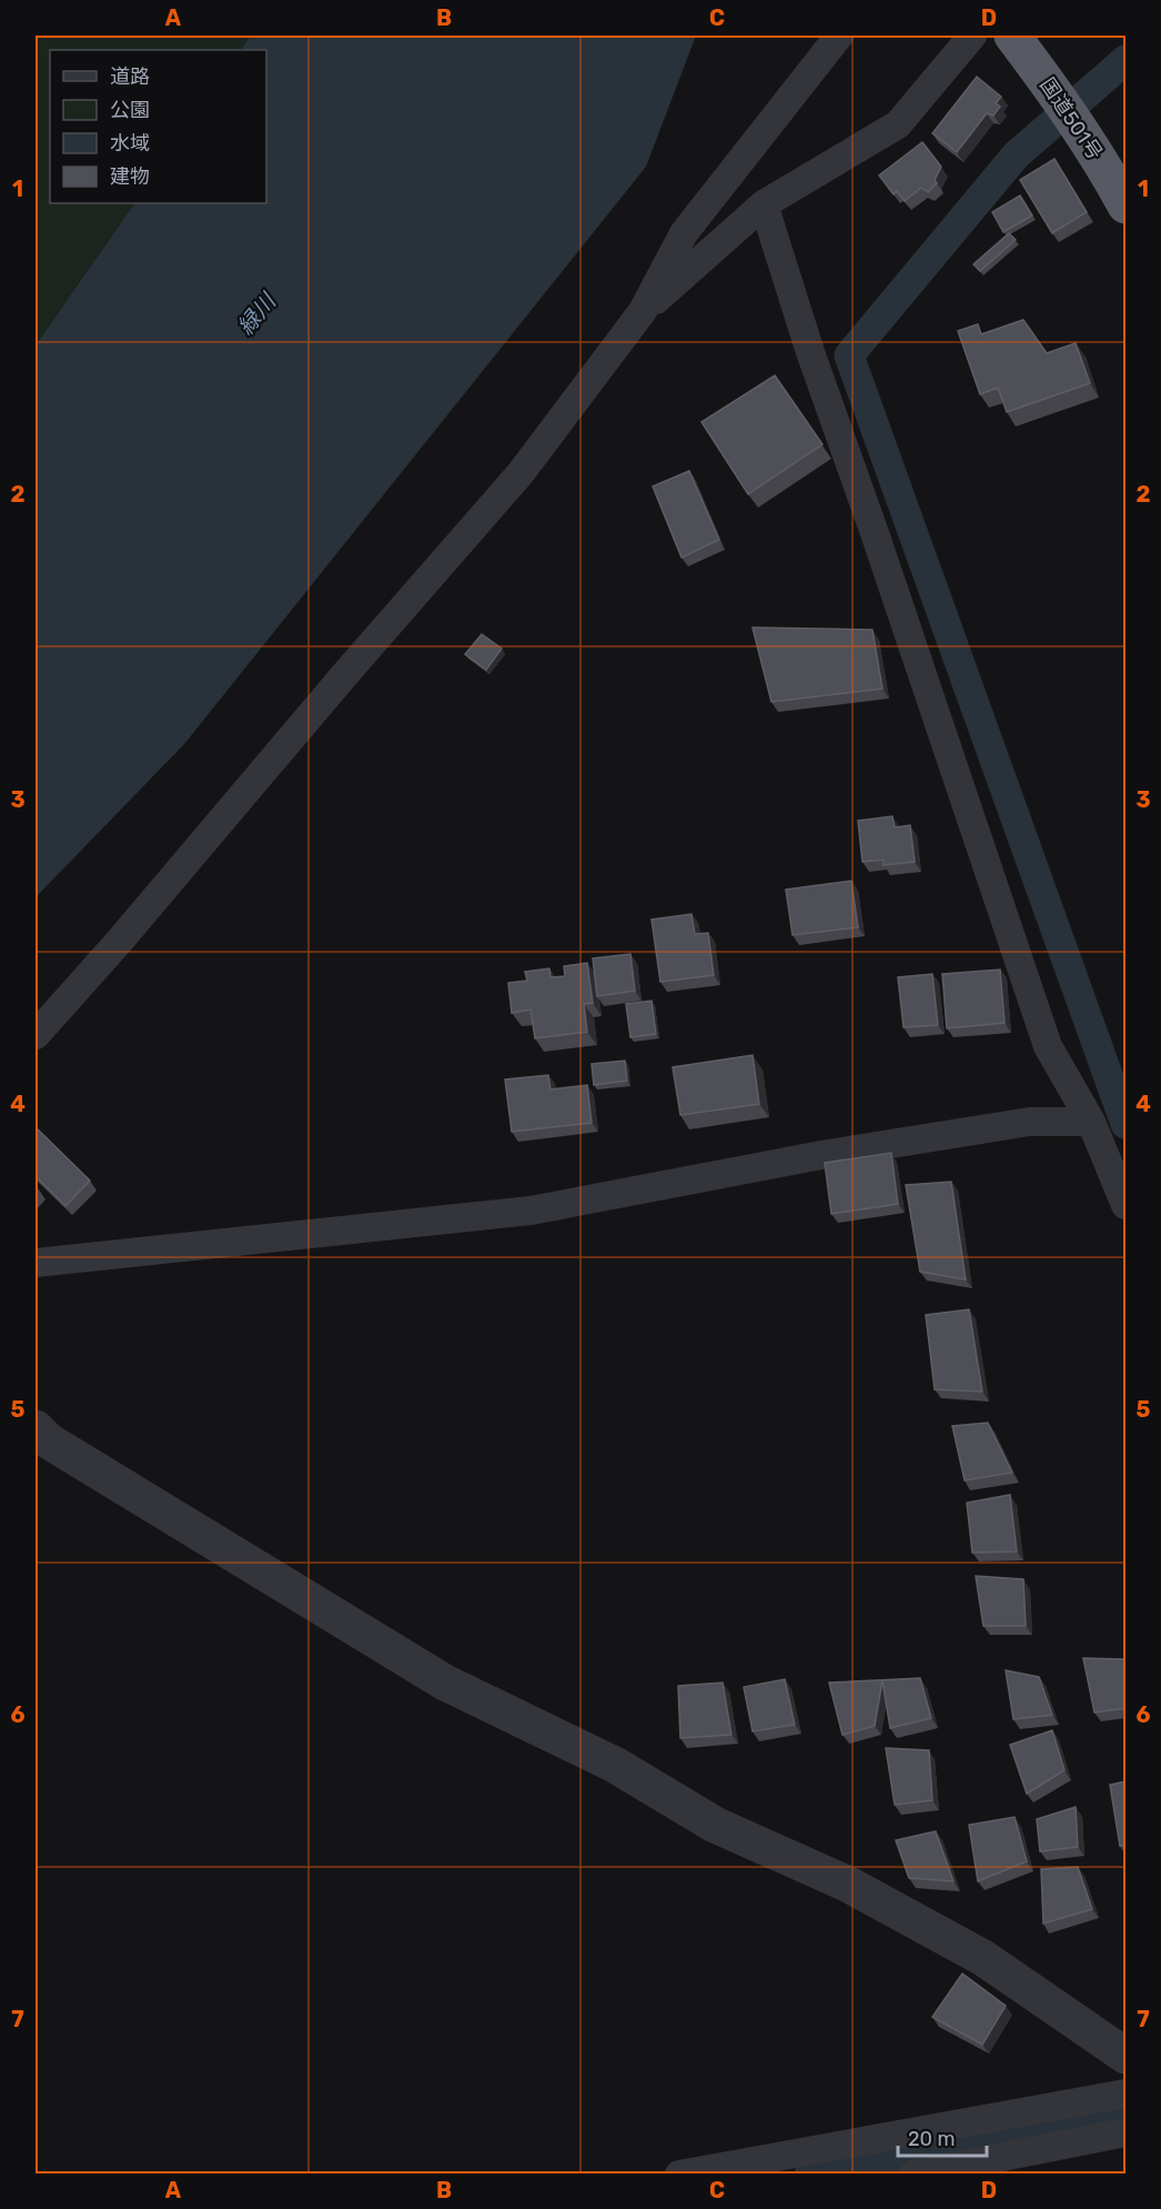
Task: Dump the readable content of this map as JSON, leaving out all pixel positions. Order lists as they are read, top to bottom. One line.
{"streets":{"highway":["国道501号"]},"water":["緑川"],"legend":["道路","公園","水域","建物"],"scale_bar":"20 m","grid":{"columns":["A","B","C","D"],"rows":["1","2","3","4","5","6","7"]}}
